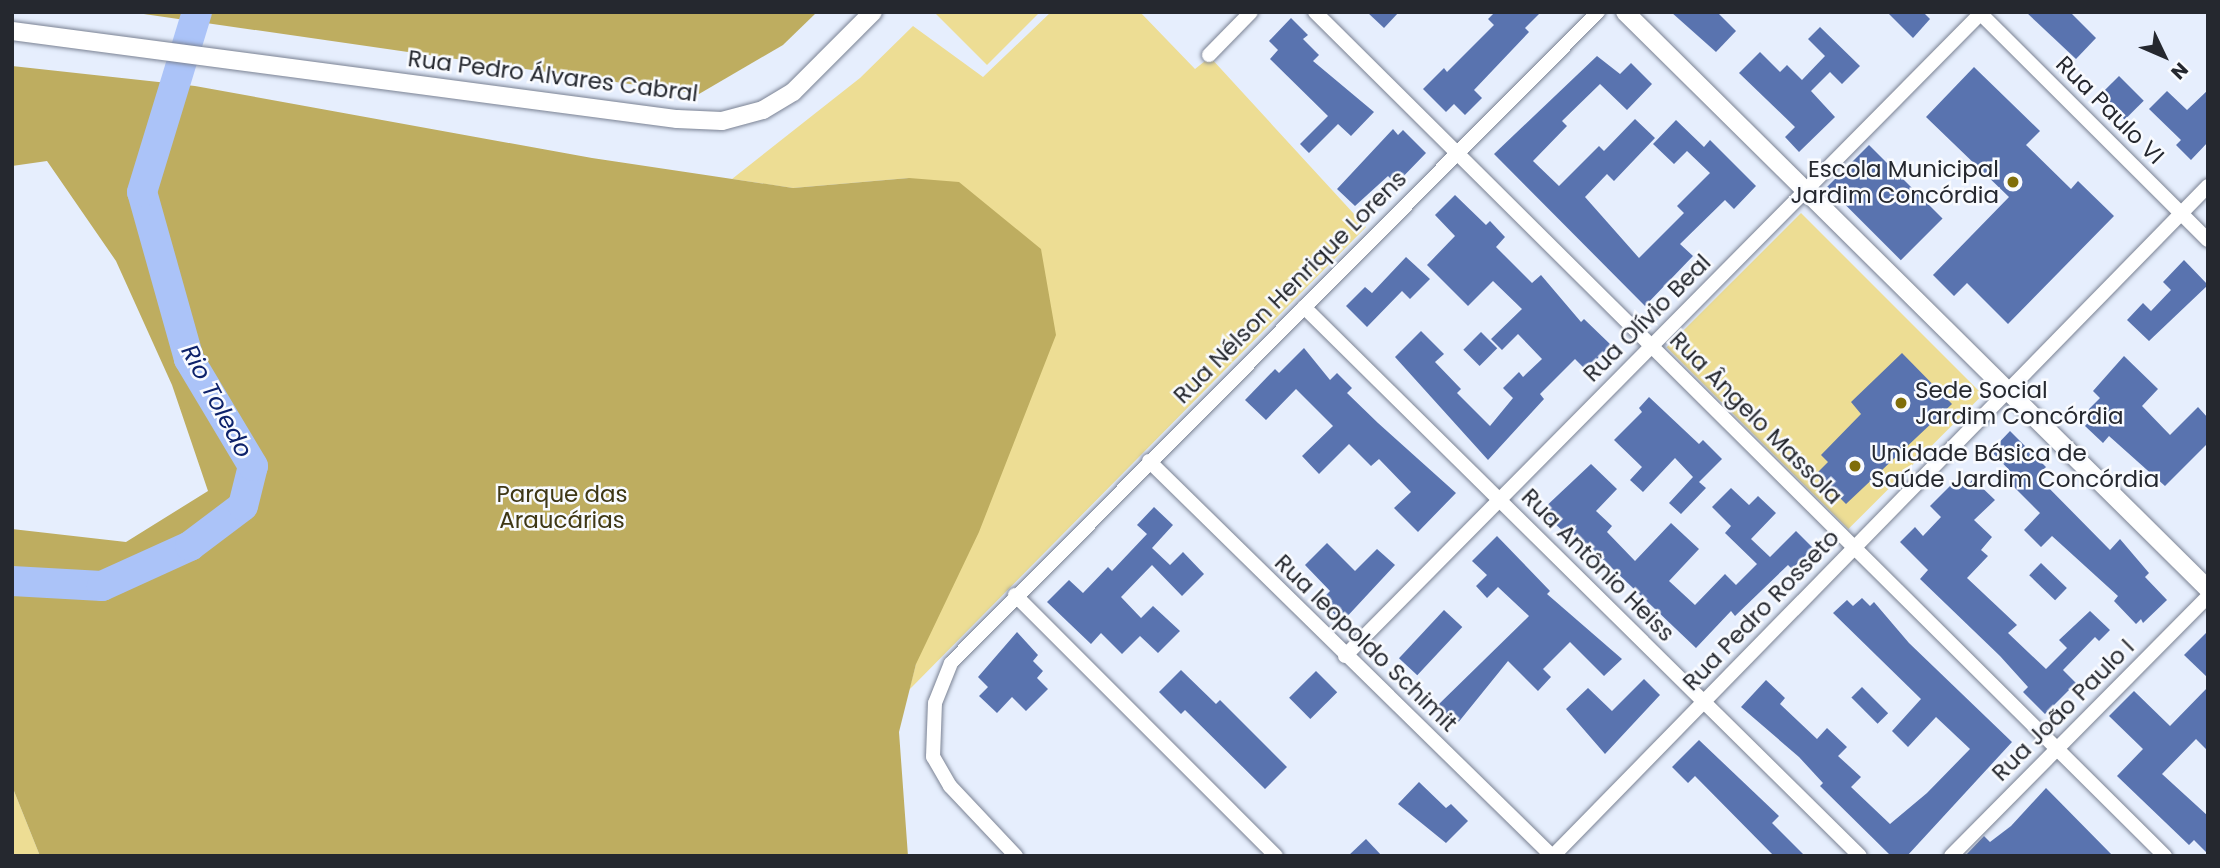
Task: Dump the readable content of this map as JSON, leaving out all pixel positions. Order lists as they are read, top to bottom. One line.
{"streets":{"street":["Rua Pedro Álvares Cabral","Rua Paulo VI","Rua Nélson Henrique Lorens","Rua Olívio Beal","Rua Ângelo Massola","Rua Antônio Heiss","Rua Pedro Rosseto","Rua leopoldo Schimit","Rua João Paulo I"]},"crossings":[["Rua Paulo VI","Rua Olívio Beal"],["Rua Paulo VI","Rua Pedro Rosseto"],["Rua Nélson Henrique Lorens","Rua Ângelo Massola"],["Rua Nélson Henrique Lorens","Rua Antônio Heiss"],["Rua Nélson Henrique Lorens","Rua leopoldo Schimit"],["Rua Olívio Beal","Rua Ângelo Massola"],["Rua Olívio Beal","Rua Antônio Heiss"],["Rua Olívio Beal","Rua leopoldo Schimit"],["Rua Ângelo Massola","Rua Pedro Rosseto"],["Rua Ângelo Massola","Rua João Paulo I"],["Rua Antônio Heiss","Rua Pedro Rosseto"],["Rua Pedro Rosseto","Rua leopoldo Schimit"]],"water":["Rio Toledo"],"parks":["Parque das Araucárias"],"places":["Escola Municipal Jardim Concórdia","Sede Social Jardim Concórdia","Unidade Básica de Saúde Jardim Concórdia"],"north":"bottom right"}
